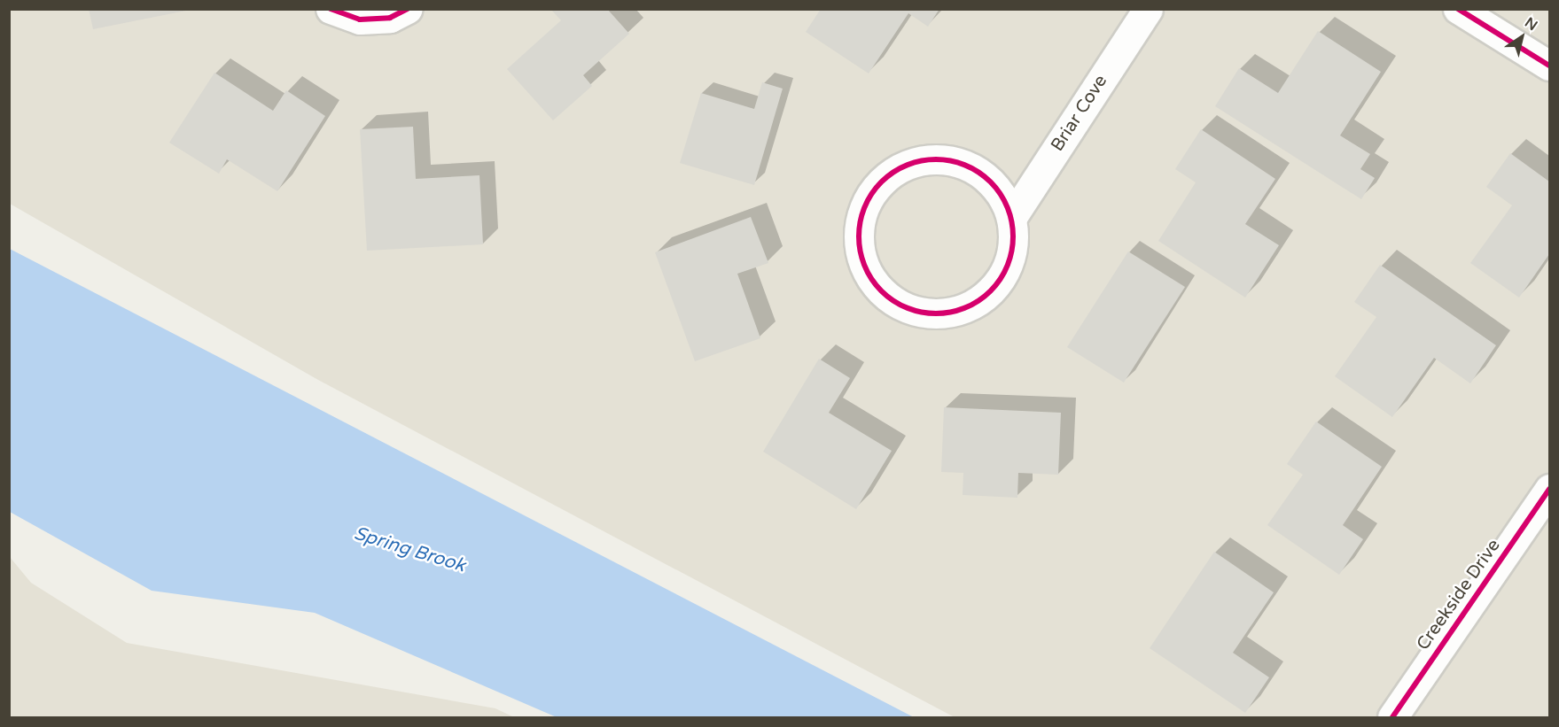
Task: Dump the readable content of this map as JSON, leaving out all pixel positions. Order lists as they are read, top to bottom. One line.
{"streets":{"street":["Briar Cove","Creekside Drive"]},"water":["Spring Brook"],"north":"top right"}
